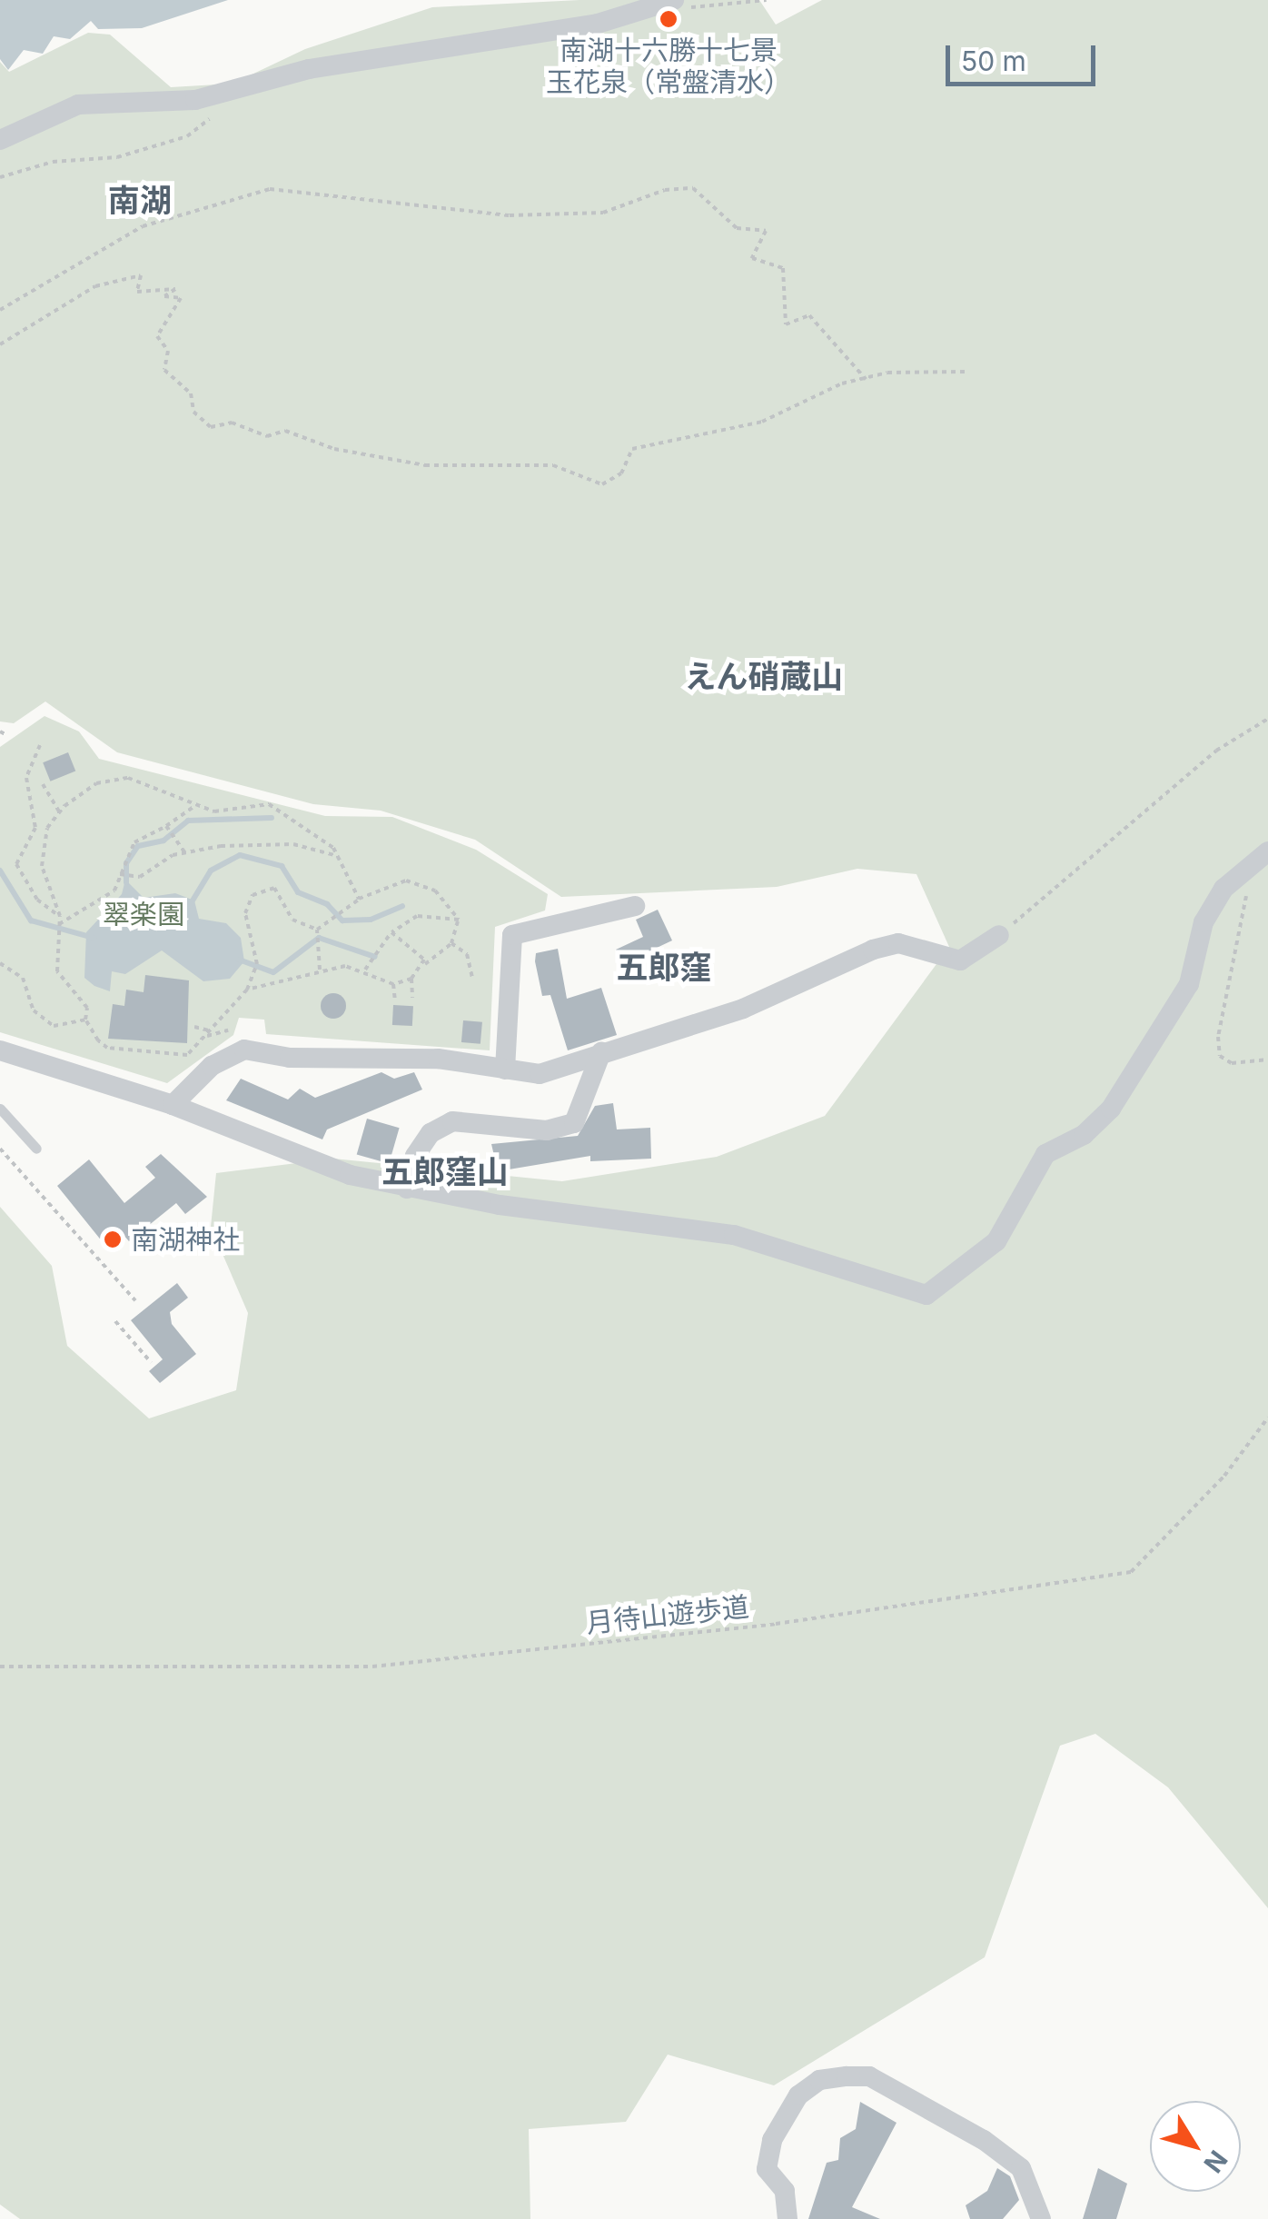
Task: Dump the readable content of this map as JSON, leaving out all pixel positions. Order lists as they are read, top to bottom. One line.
{"streets":{"path":["月待山遊歩道"]},"districts":["南湖","えん硝蔵山","五郎窪","五郎窪山"],"parks":["翠楽園"],"places":["南湖十六勝十七景 玉花泉（常盤清水）","南湖神社"],"scale_bar":"50 m","north":"bottom right"}
